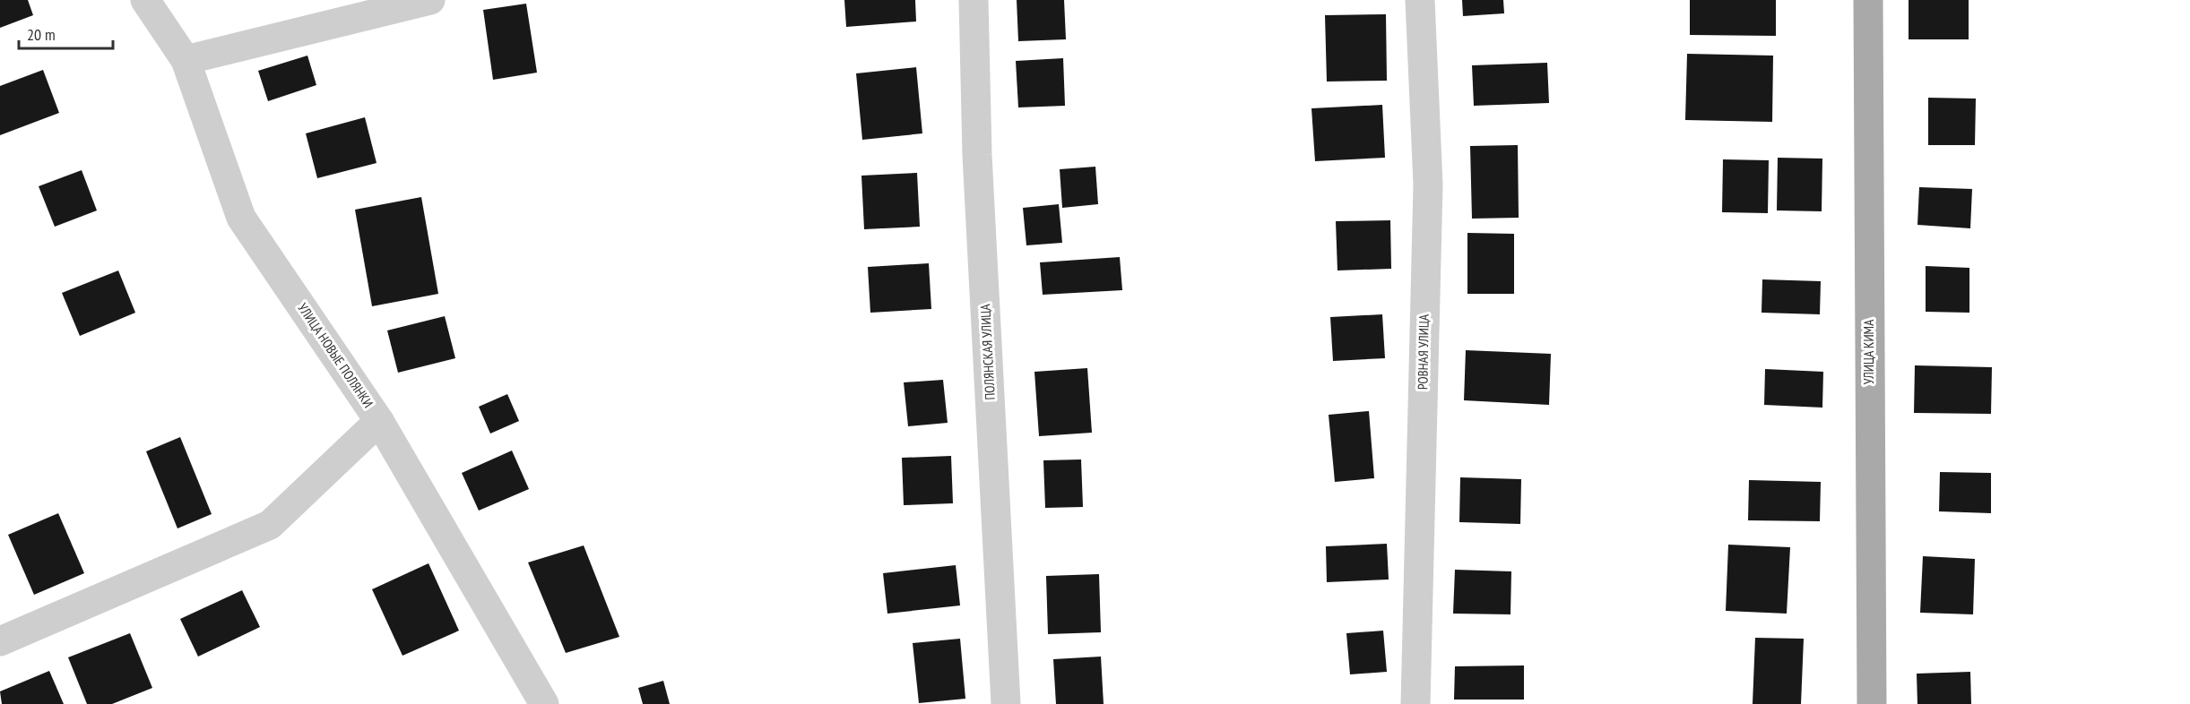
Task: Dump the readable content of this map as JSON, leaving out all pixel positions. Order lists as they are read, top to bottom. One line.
{"streets":{"main road":["УЛИЦА КИМА"],"street":["ПОЛЯНСКАЯ УЛИЦА","РОВНАЯ УЛИЦА","УЛИЦА НОВЫЕ ПОЛЯНКИ"]},"scale_bar":"20 m"}
